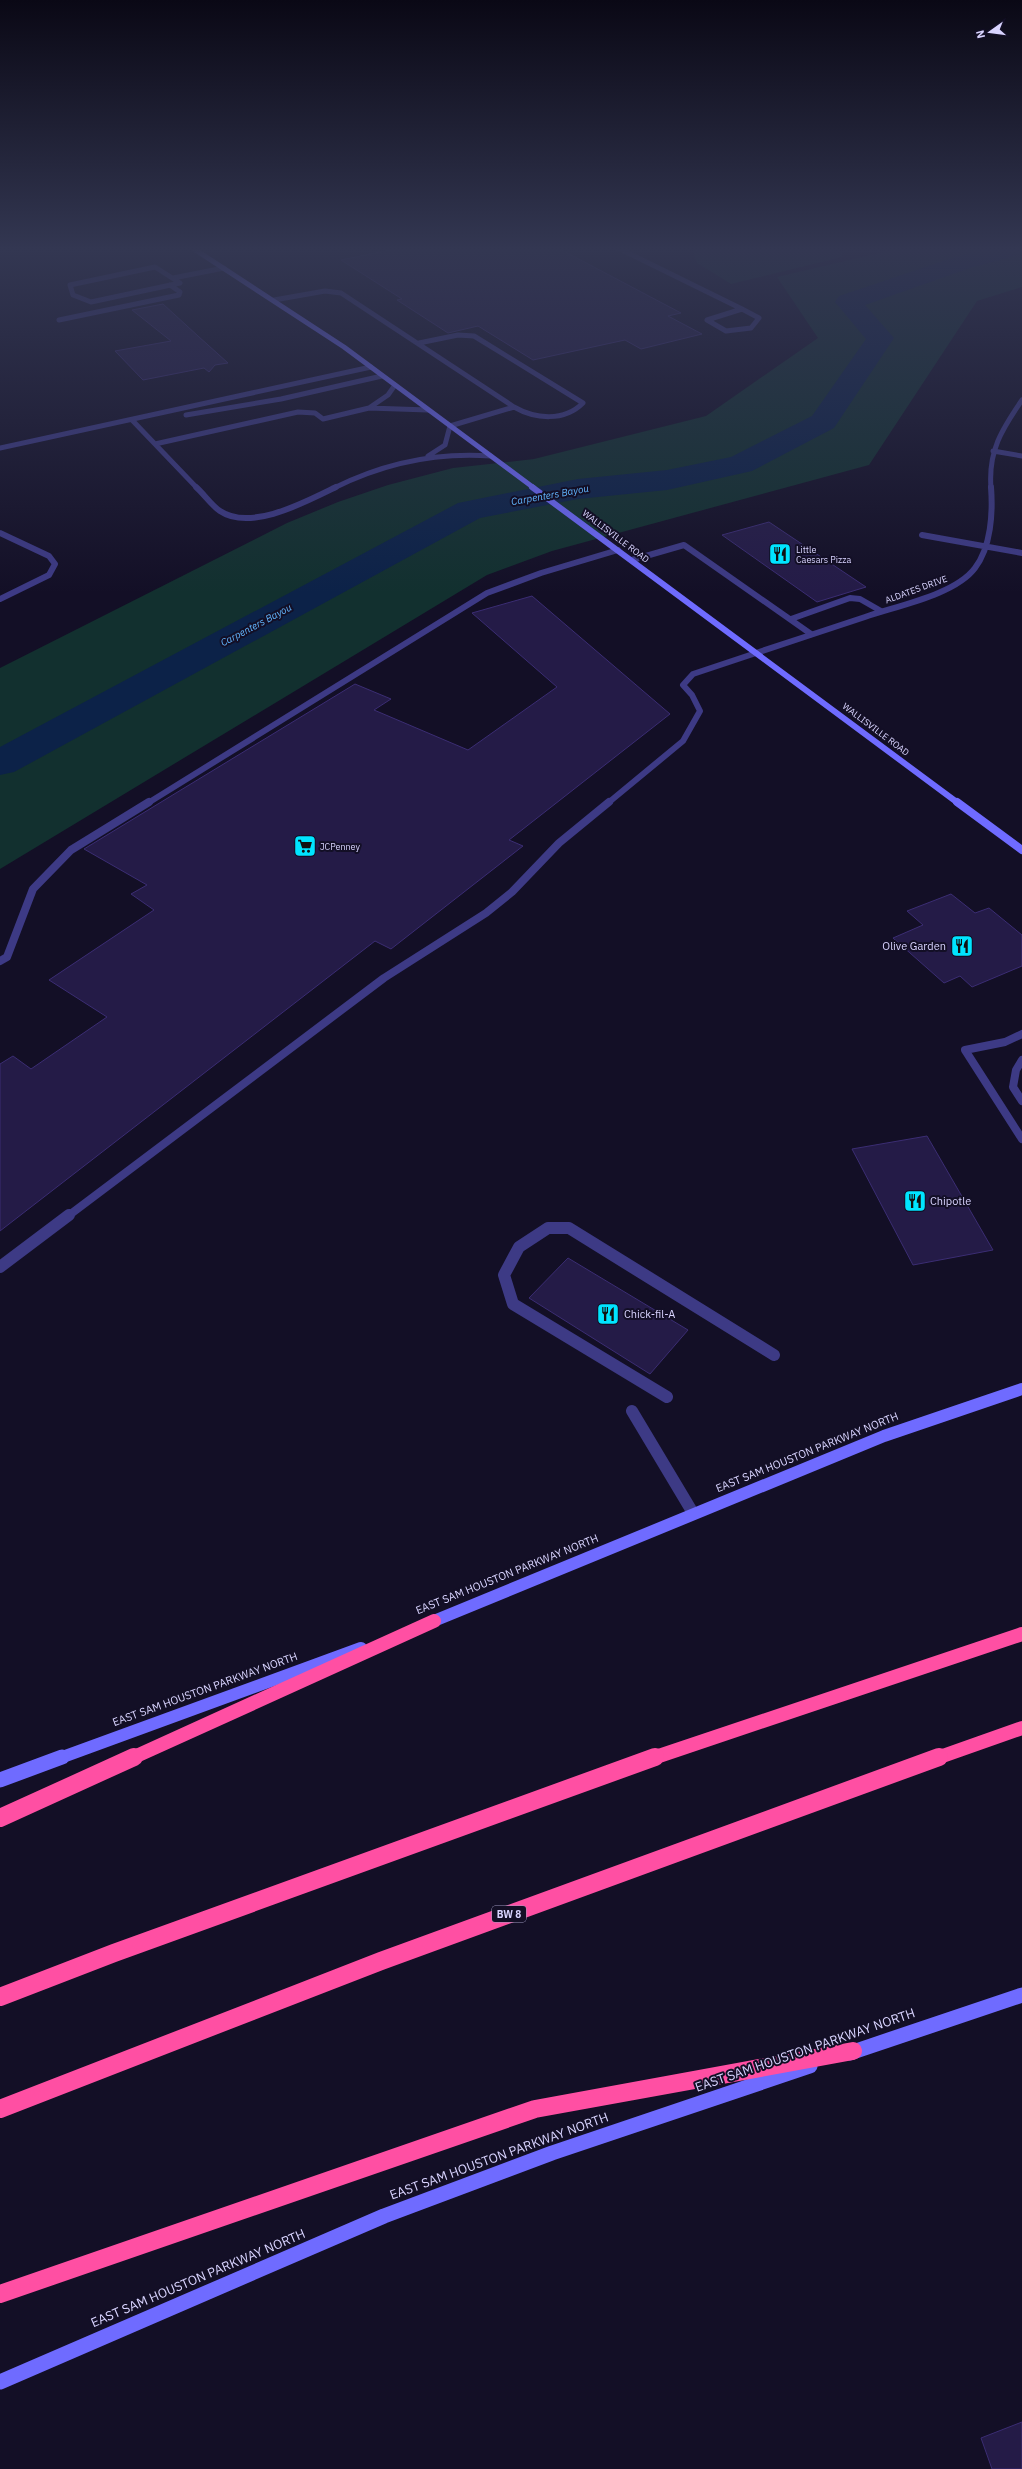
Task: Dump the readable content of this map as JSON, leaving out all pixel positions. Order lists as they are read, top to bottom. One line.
{"streets":{"highway":["BW 8"],"main road":["WALLISVILLE ROAD","EAST SAM HOUSTON PARKWAY NORTH"],"street":["ALDATES DRIVE"]},"crossings":[["WALLISVILLE ROAD","ALDATES DRIVE"]],"water":["Carpenters Bayou"],"places":{"restaurant":["Little Caesars Pizza","Olive Garden","Chipotle","Chick-fil-A"],"supermarket":["JCPenney"]},"north":"left"}
